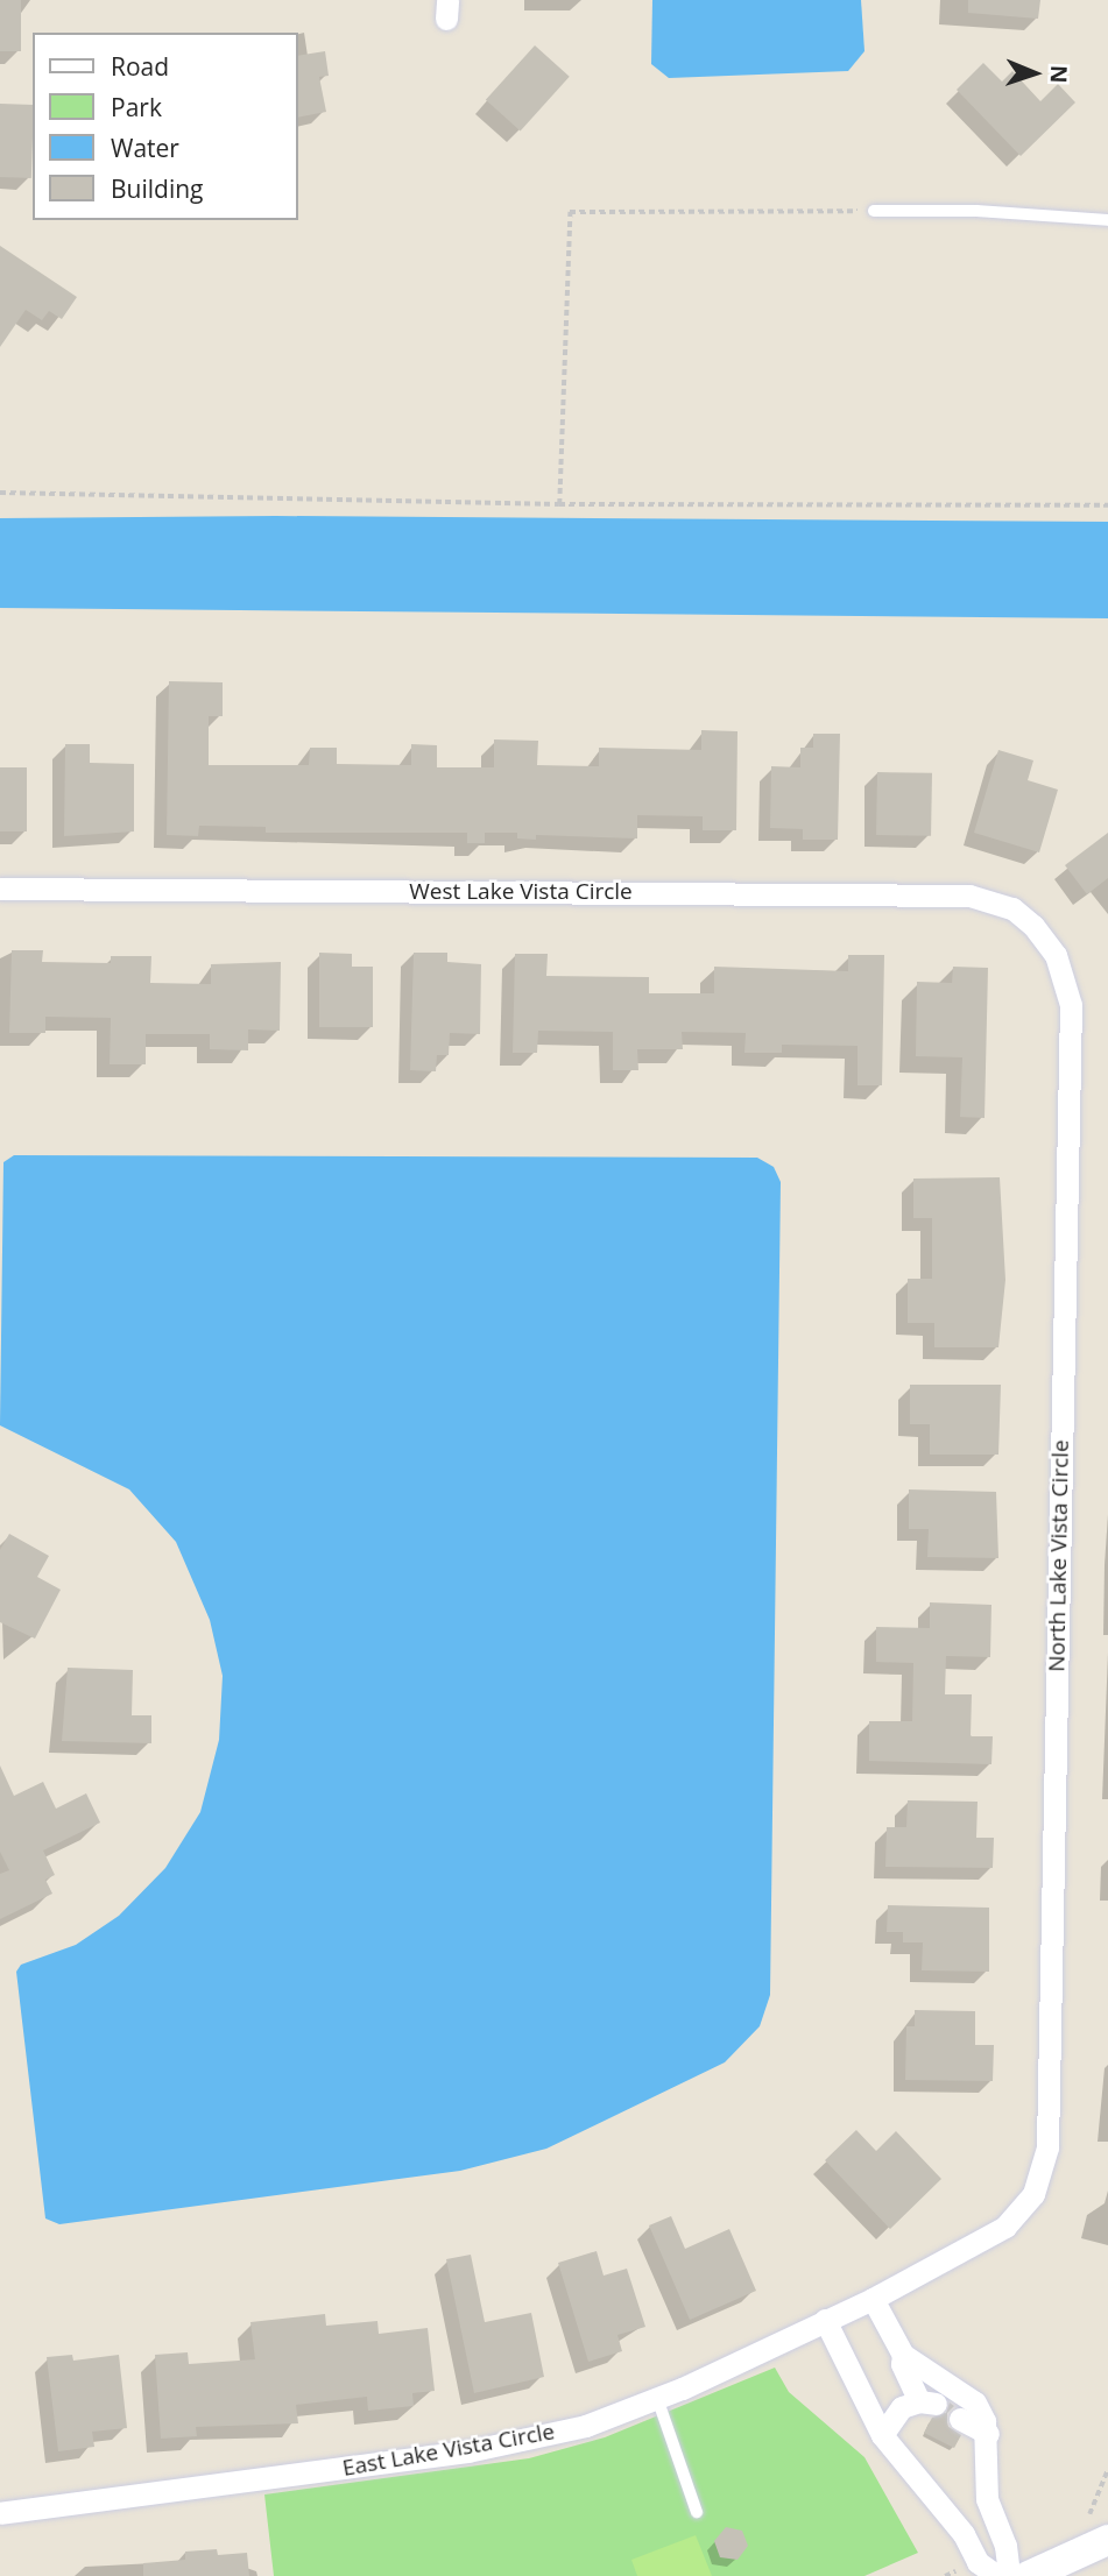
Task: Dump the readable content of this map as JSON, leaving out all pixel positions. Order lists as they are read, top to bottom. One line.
{"streets":{"street":["West Lake Vista Circle","North Lake Vista Circle","East Lake Vista Circle"]},"crossings":[["West Lake Vista Circle","North Lake Vista Circle"],["North Lake Vista Circle","East Lake Vista Circle"]],"legend":["Road","Park","Water","Building"],"north":"right"}
